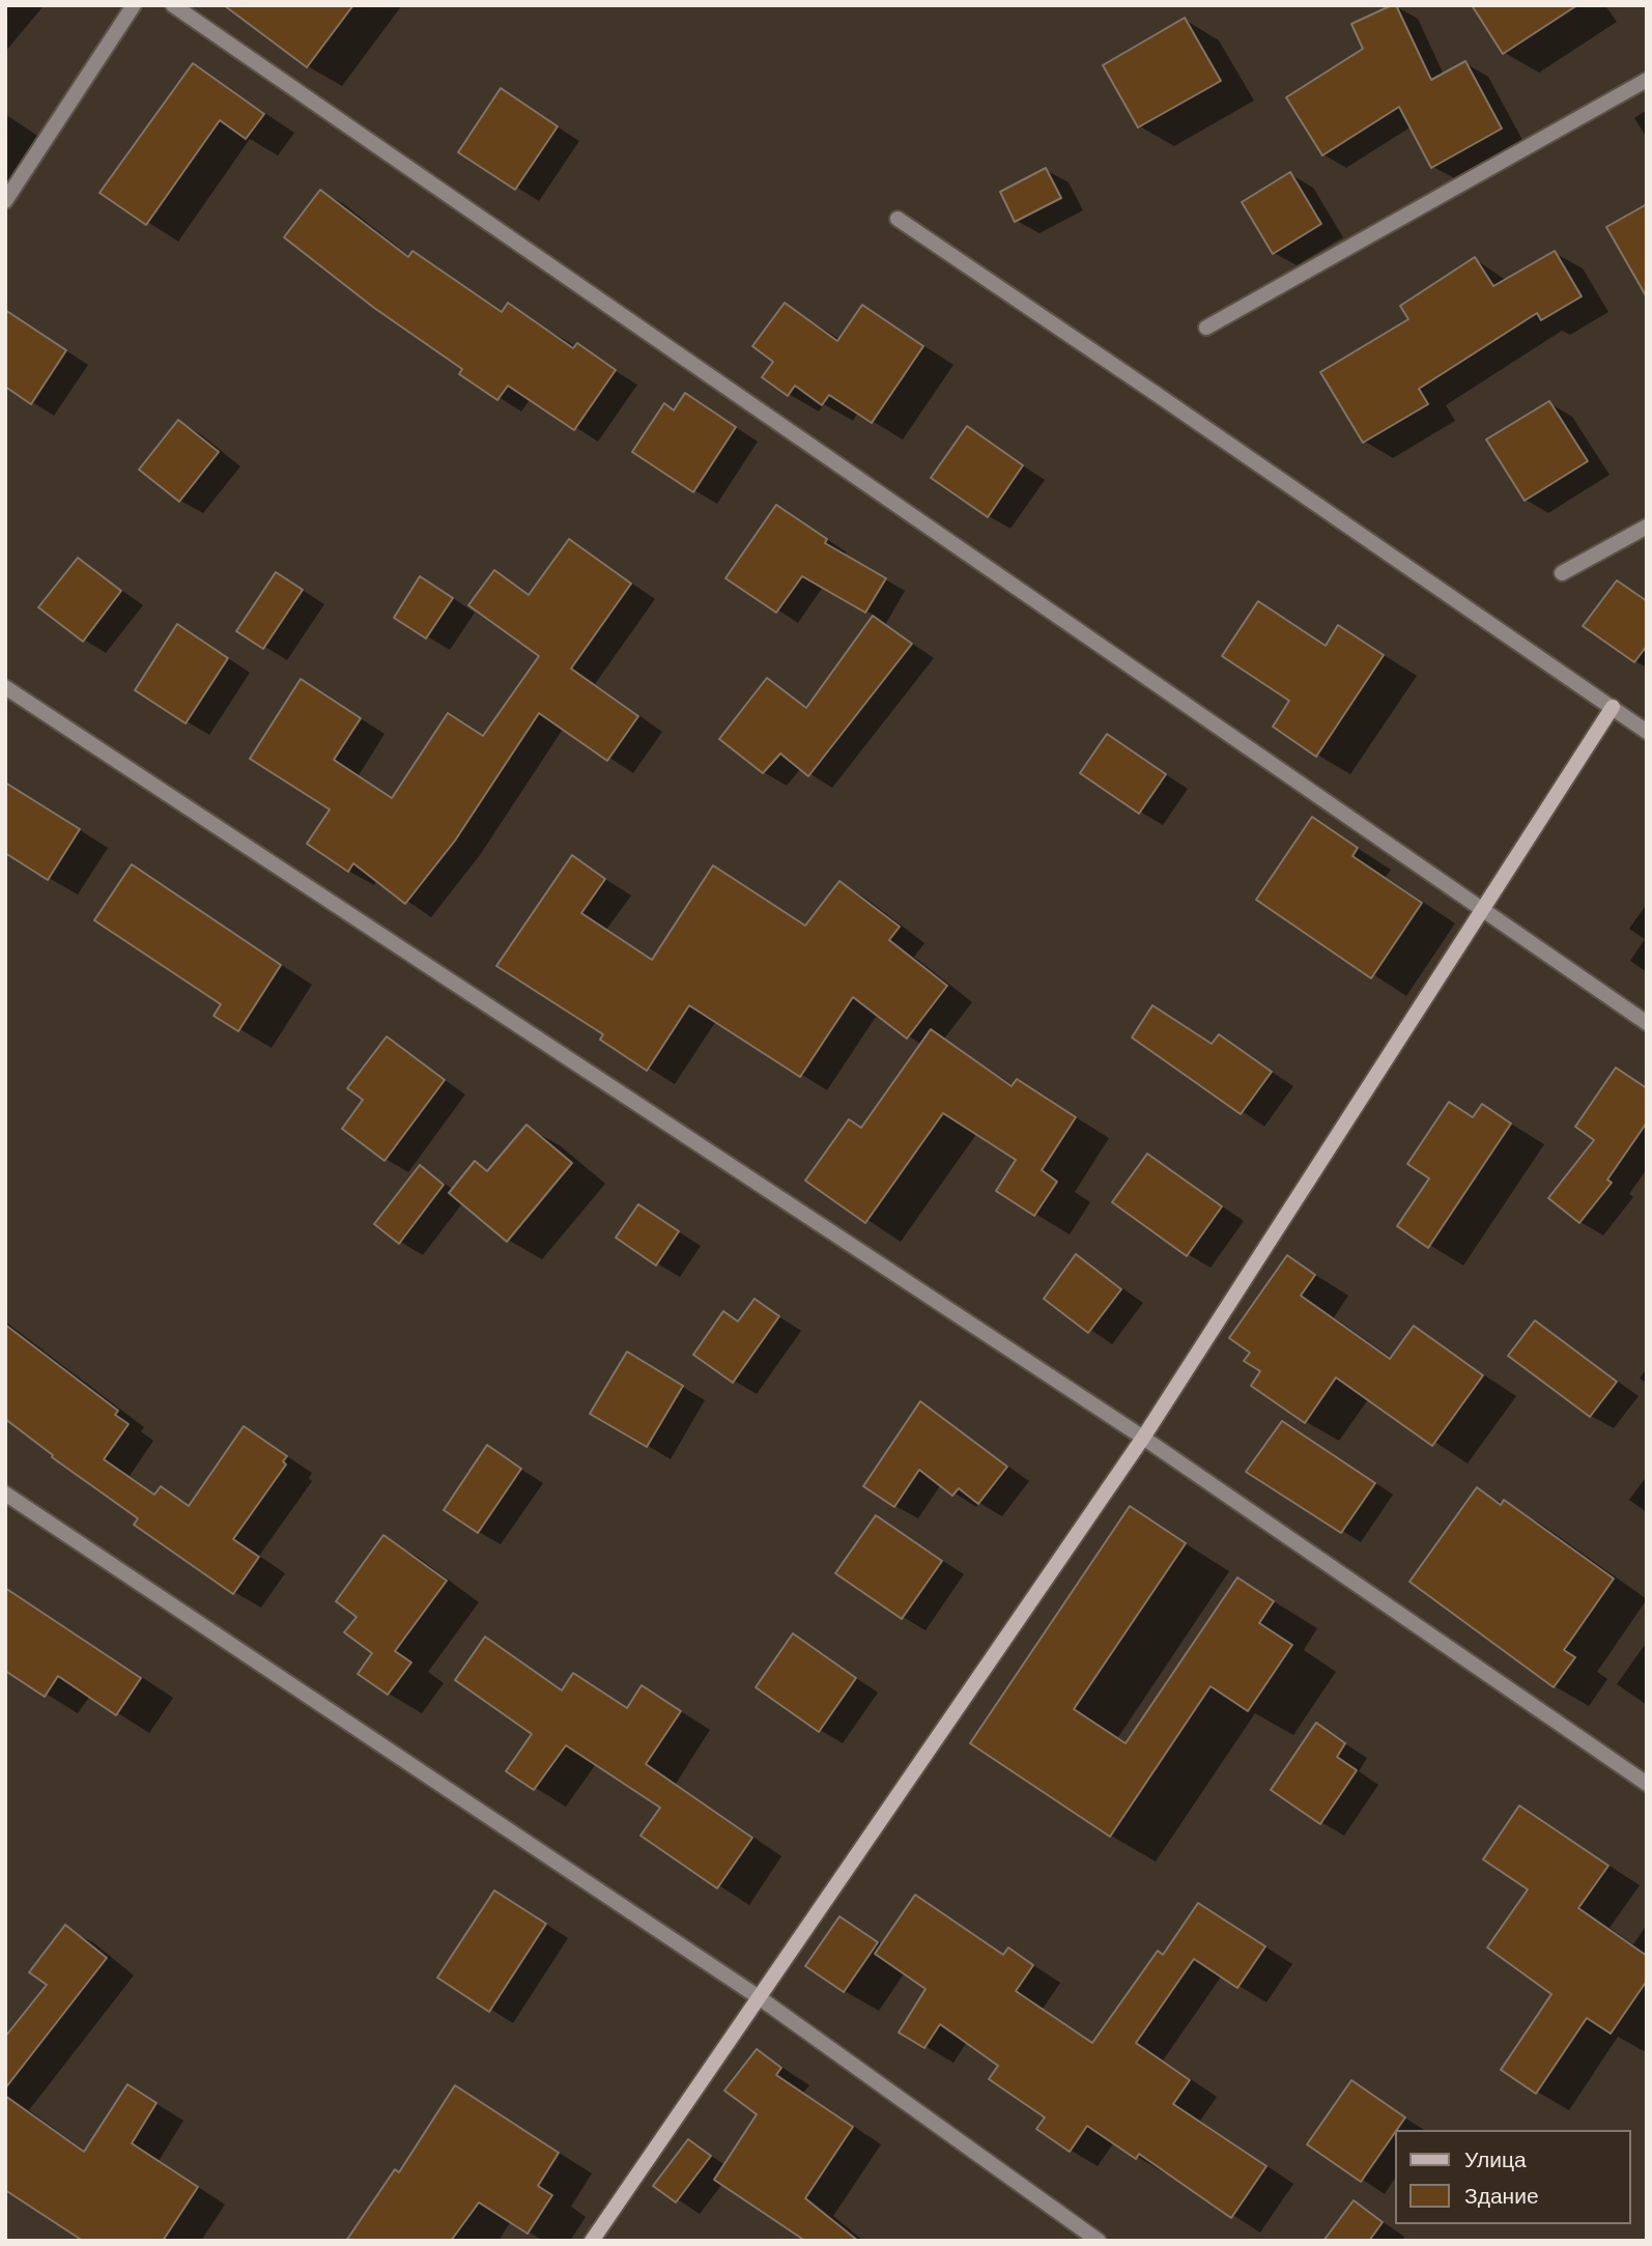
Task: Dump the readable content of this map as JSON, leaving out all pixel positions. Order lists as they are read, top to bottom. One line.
{"legend":["Улица","Здание"]}
